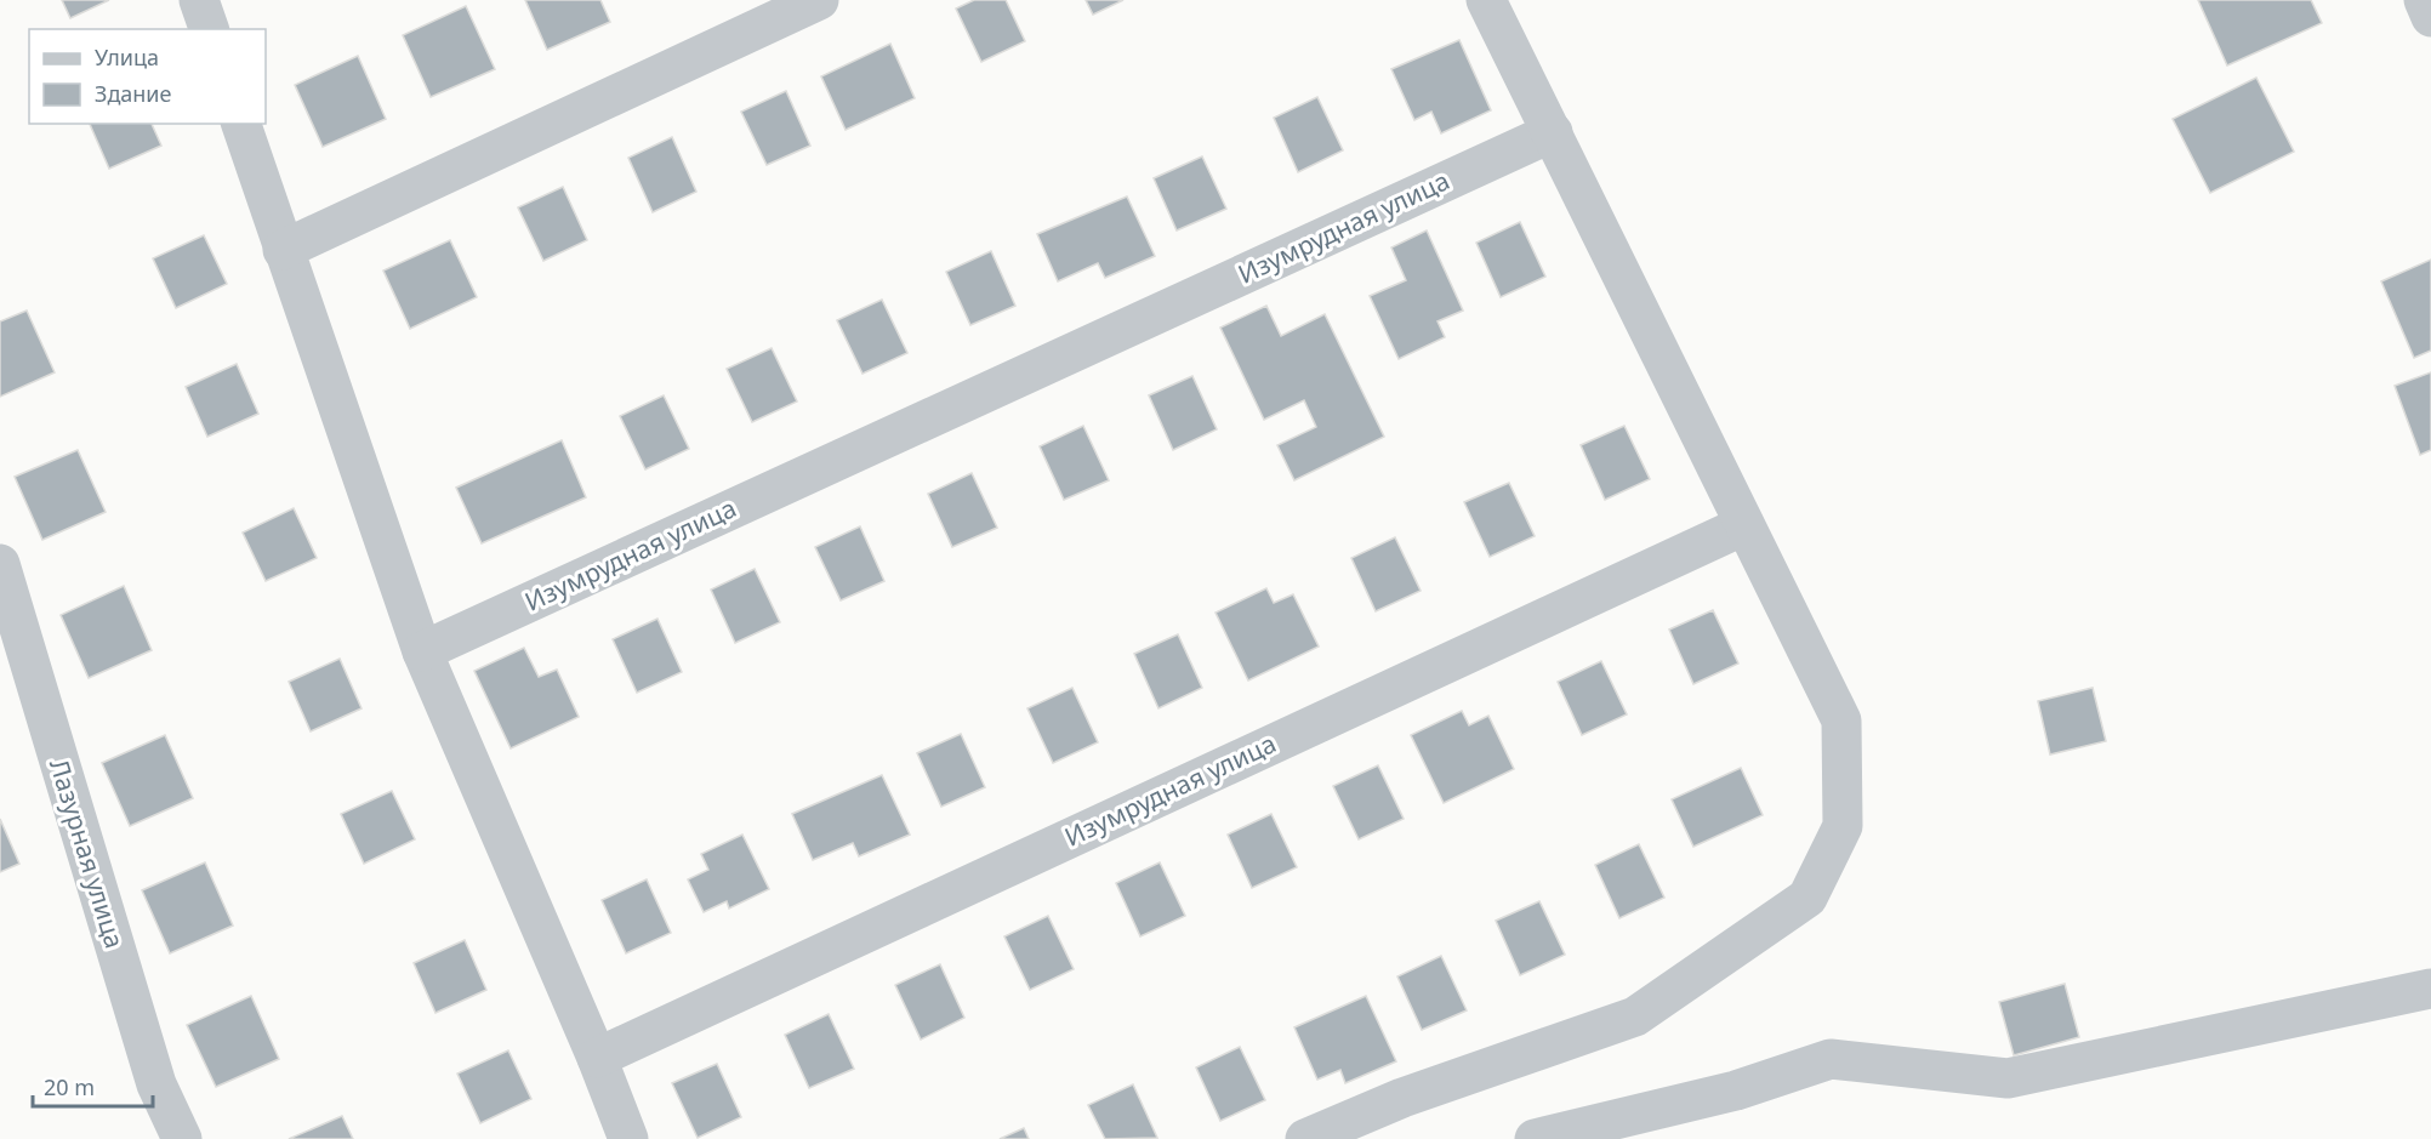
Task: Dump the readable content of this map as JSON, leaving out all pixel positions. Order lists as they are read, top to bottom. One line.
{"streets":{"street":["Изумрудная улица","Лазурная улица"]},"legend":["Улица","Здание"],"scale_bar":"20 m"}
